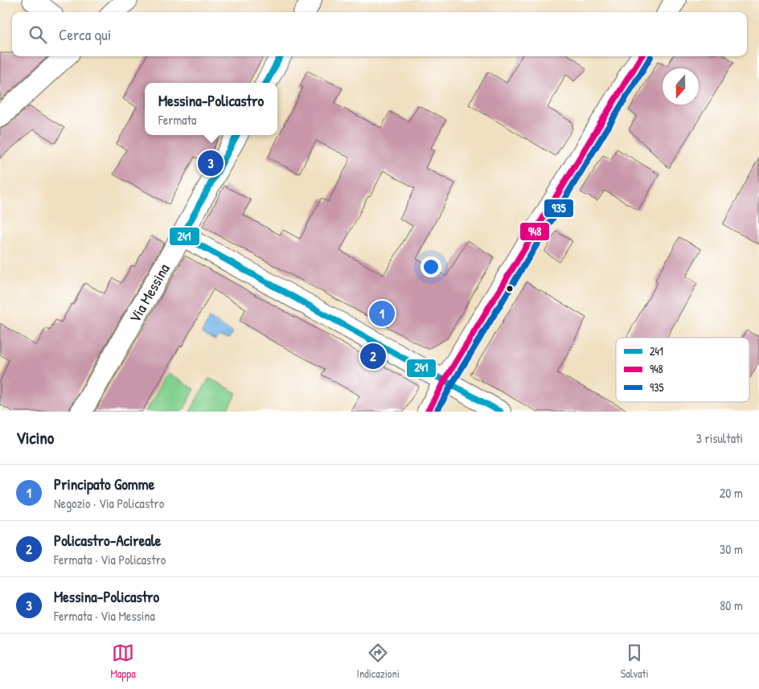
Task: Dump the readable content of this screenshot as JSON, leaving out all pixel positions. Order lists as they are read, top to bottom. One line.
{"streets":{"street":["Via Messina"]},"lines":["transit line 241","transit line 948","transit line 935"],"legend":["241","948","935"],"north":"bottom","page":{"search":"Cerca qui","popup":["Messina-Policastro","Fermata"],"pins":["3","1","2"],"heading":["Vicino","3 risultati"],"list":[{"mark":"1","name":"Principato Gomme","note":"Negozio · Via Policastro","value":"20 m"},{"mark":"2","name":"Policastro-Acireale","note":"Fermata · Via Policastro","value":"30 m"},{"mark":"3","name":"Messina-Policastro","note":"Fermata · Via Messina","value":"80 m"}],"nav":["Mappa","Indicazioni","Salvati"]}}
